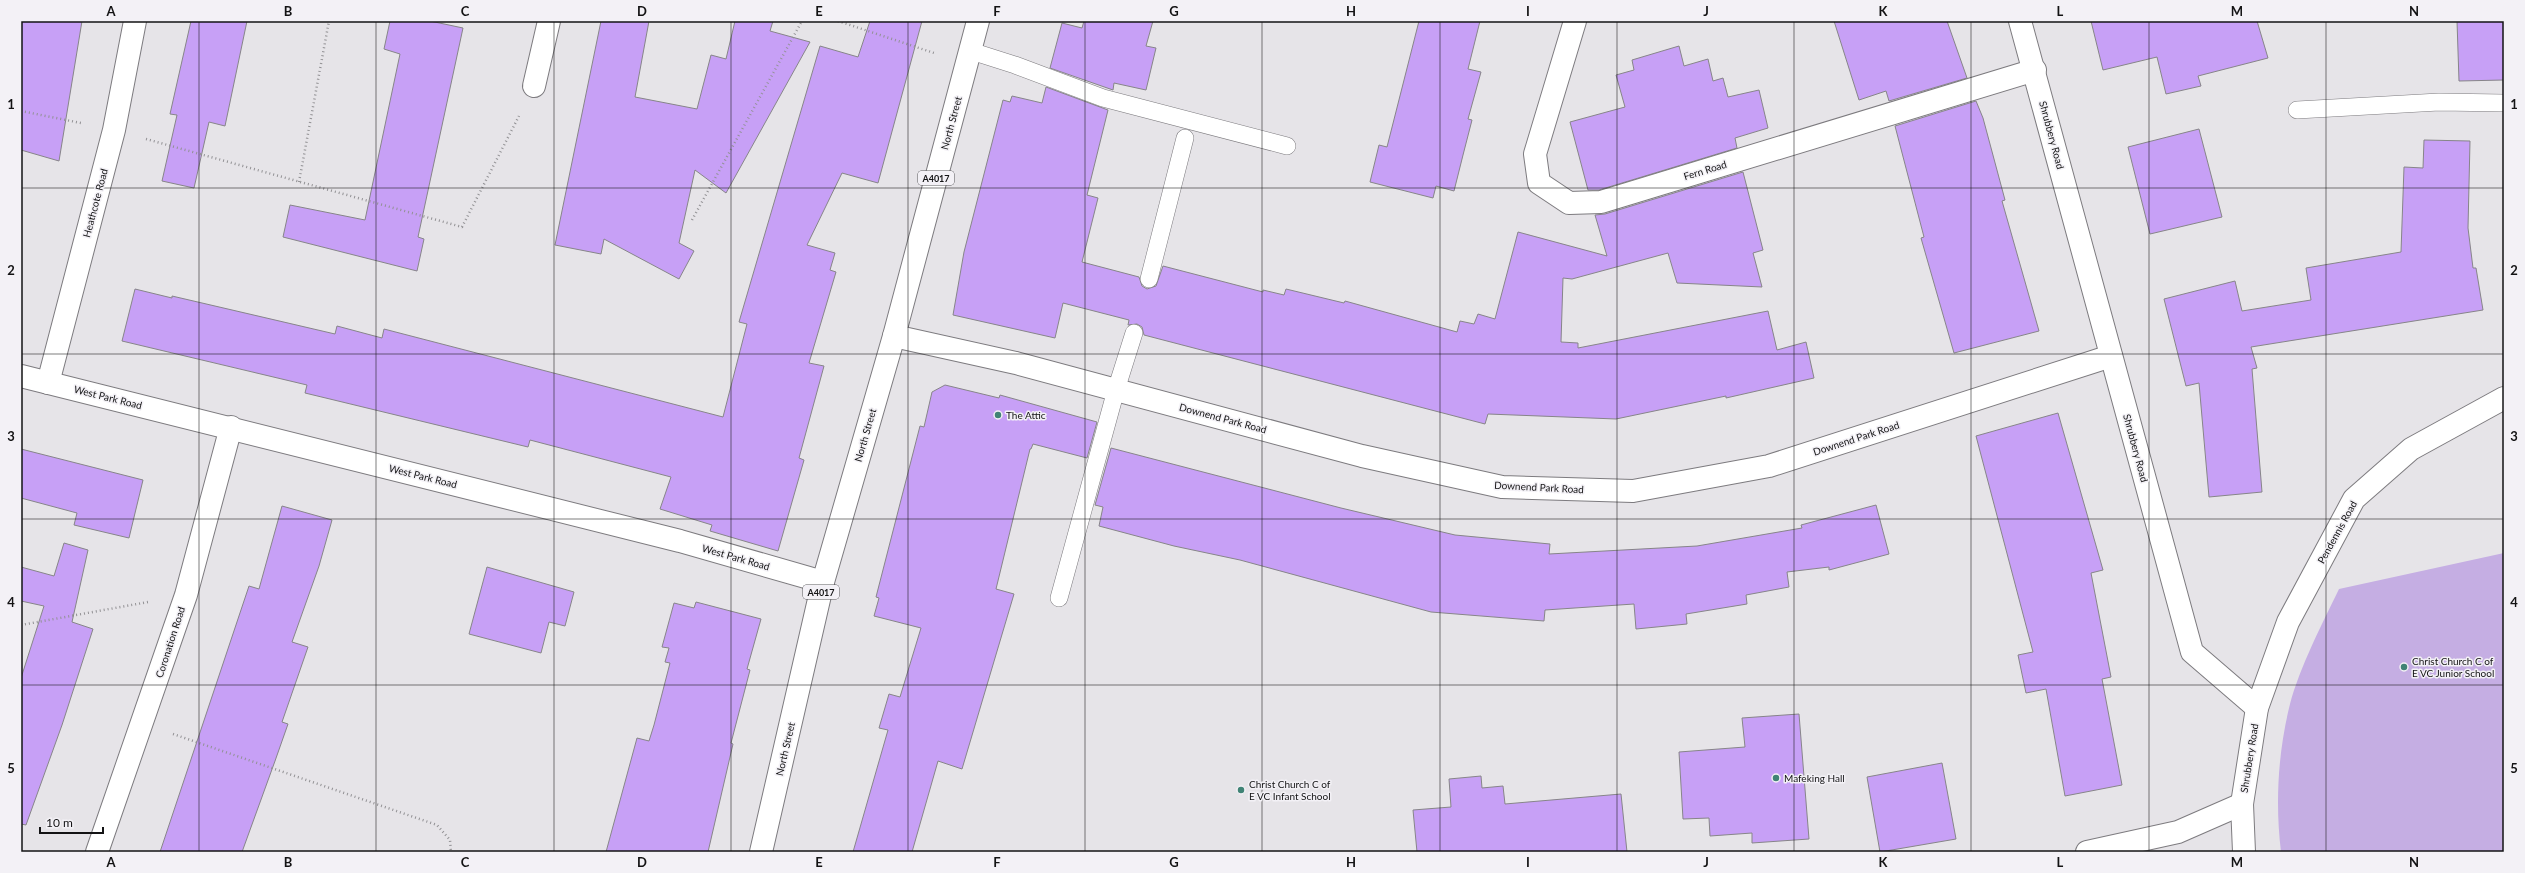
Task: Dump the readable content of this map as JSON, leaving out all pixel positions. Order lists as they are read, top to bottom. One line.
{"streets":{"street":["North Street","Shrubbery Road","Fern Road","A4017","Heathcote Road","West Park Road","Downend Park Road","Pendennis Road","Coronation Road"]},"crossings":[["North Street","West Park Road"],["North Street","Downend Park Road"],["Shrubbery Road","Fern Road"],["Shrubbery Road","Downend Park Road"],["Shrubbery Road","Pendennis Road"],["Heathcote Road","West Park Road"],["West Park Road","Coronation Road"]],"places":["The Attic","Christ Church C of E VC Junior School","Mafeking Hall","Christ Church C of E VC Infant School"],"scale_bar":"10 m","grid":{"columns":["A","B","C","D","E","F","G","H","I","J","K","L","M","N"],"rows":["1","2","3","4","5"]}}
